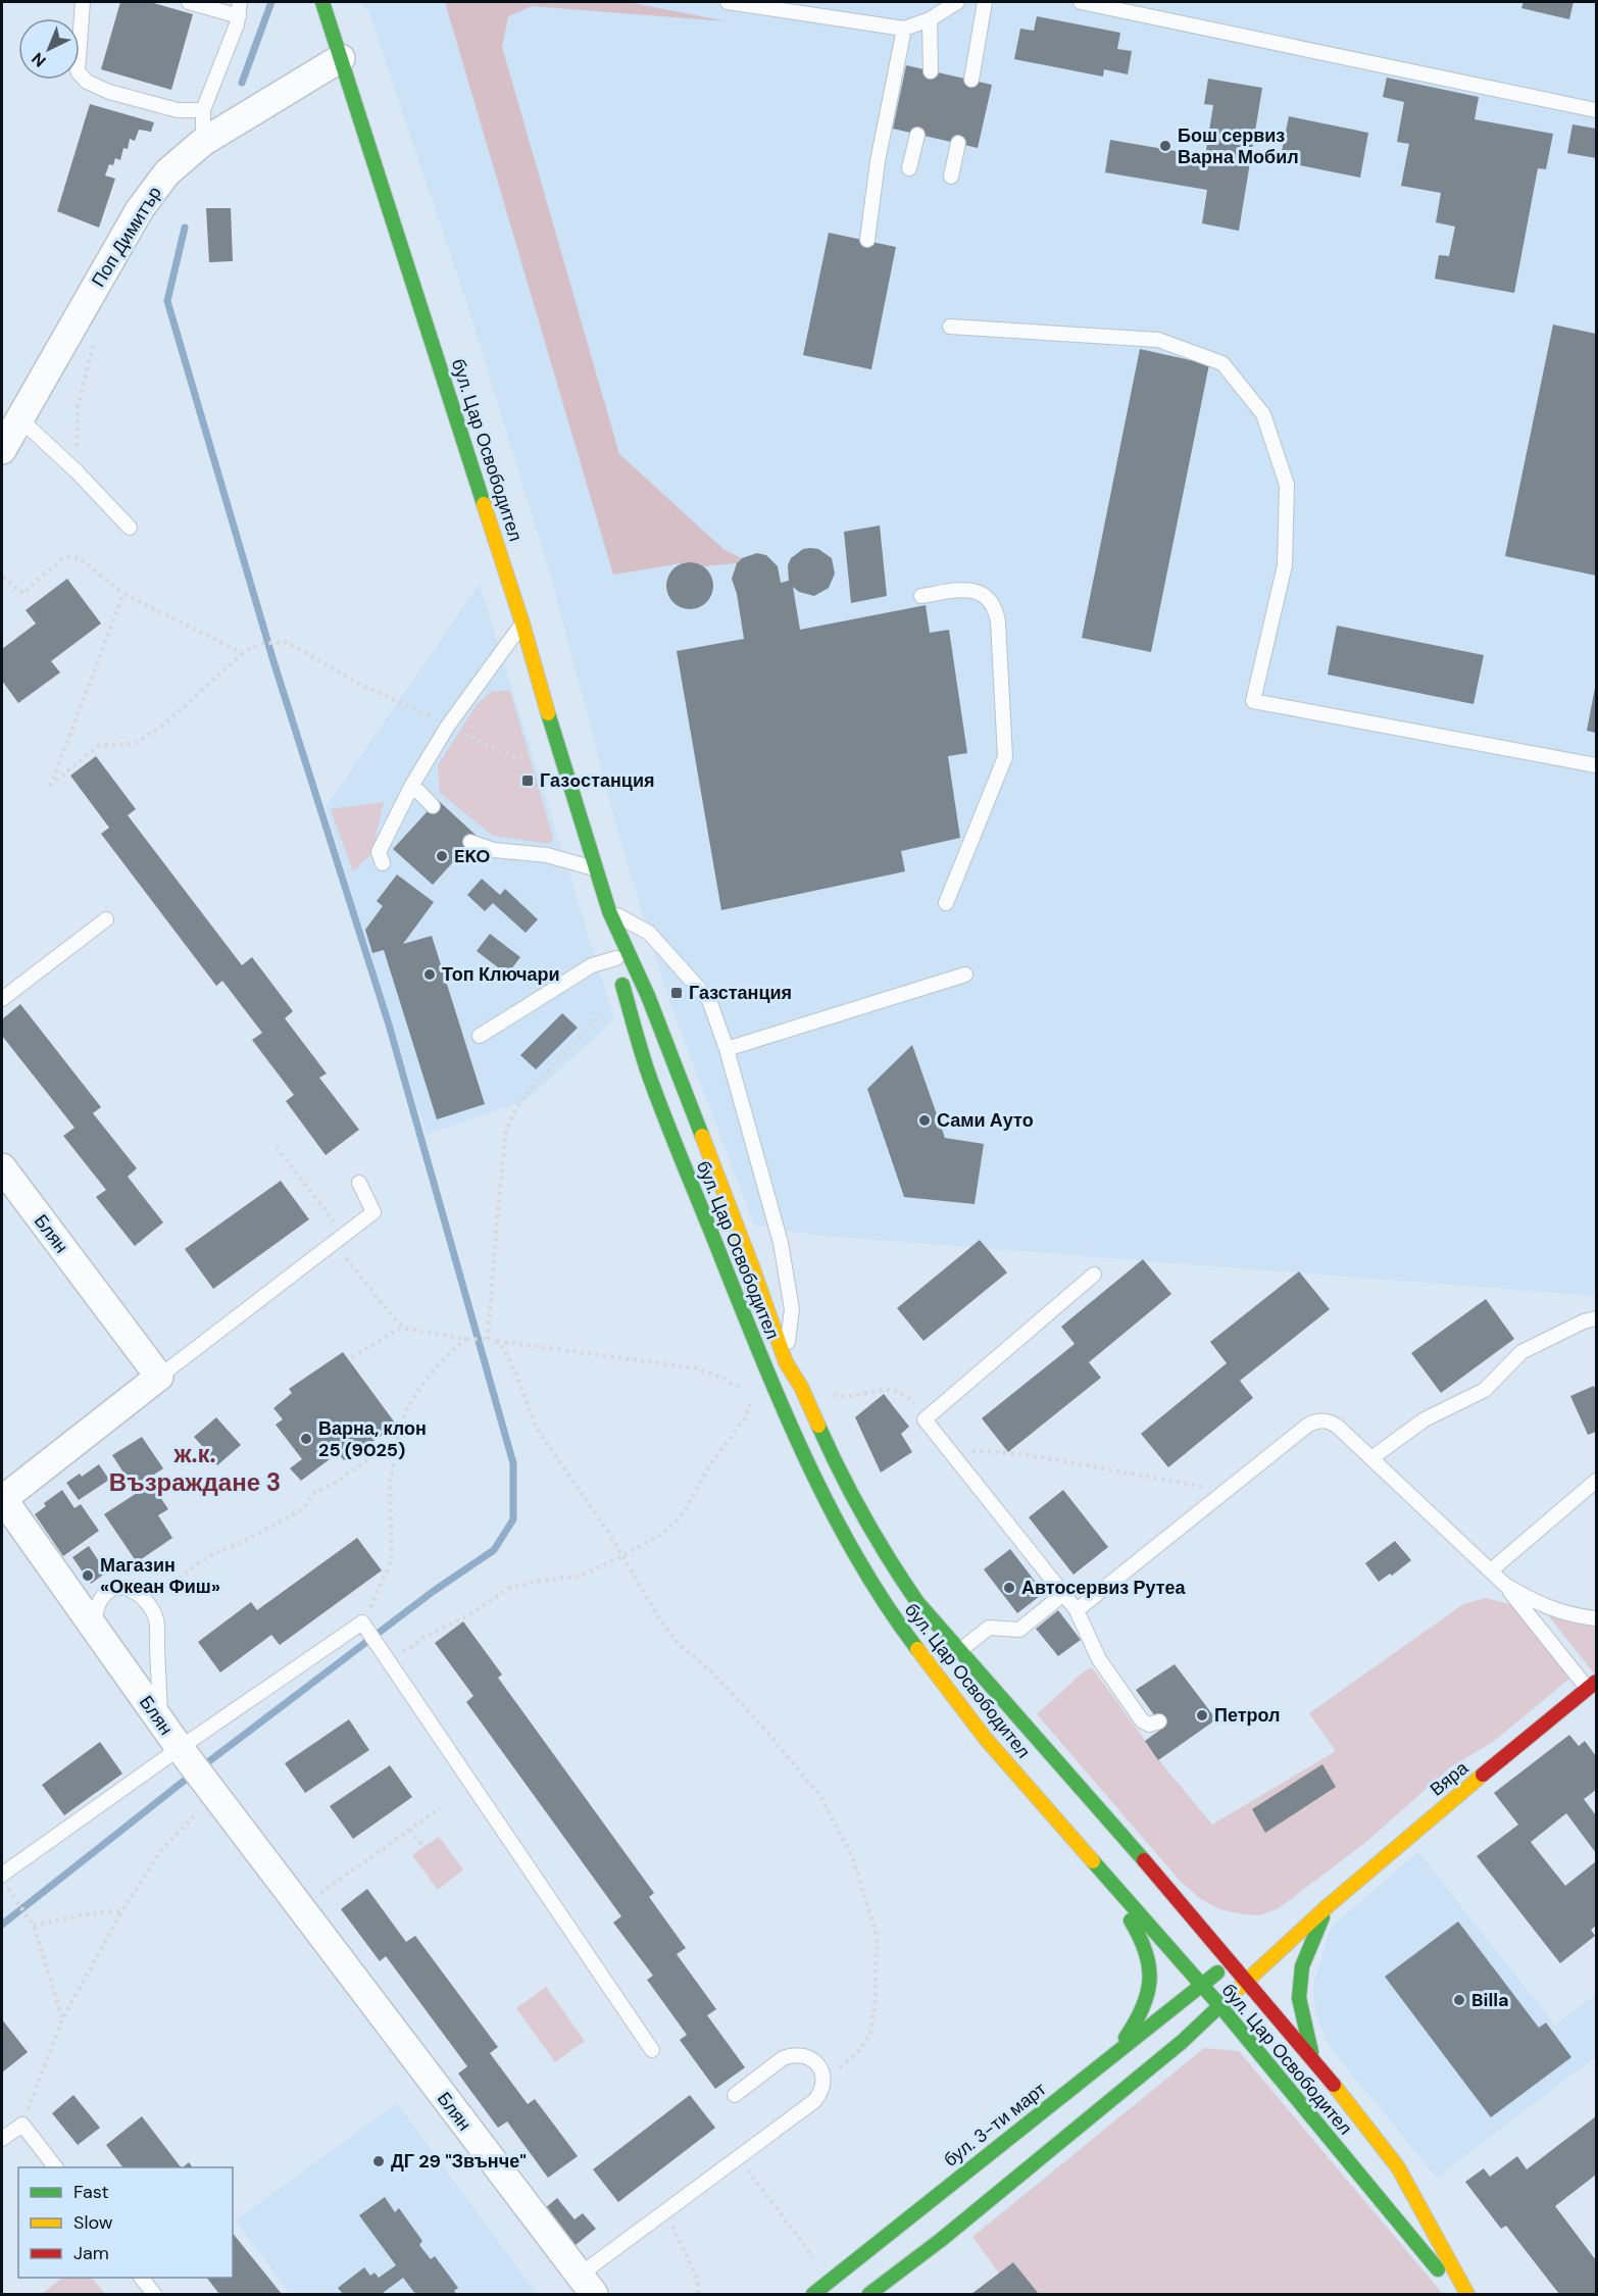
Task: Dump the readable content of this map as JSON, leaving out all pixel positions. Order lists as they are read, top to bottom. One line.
{"streets":{"main road":["бул. Цар Освободител","Вяра","бул. 3-ти март"],"street":["Поп Димитър","Блян"]},"crossings":[["Поп Димитър","бул. Цар Освободител"],["бул. Цар Освободител","Вяра"],["бул. Цар Освободител","бул. 3-ти март"]],"districts":["ж.к. Възраждане 3"],"places":{"other":["Бош сервиз Варна Мобил","EKO","Топ Ключари","Сами Ауто","Варна, клон 25 (9025)","Магазин «Океан Фиш»","Автосервиз Рутеа","Петрол","Billa","ДГ 29 \"Звънче\""],"transit":["Газoстанция","Газстанция"]},"legend":["Fast","Slow","Jam"],"north":"bottom left"}
